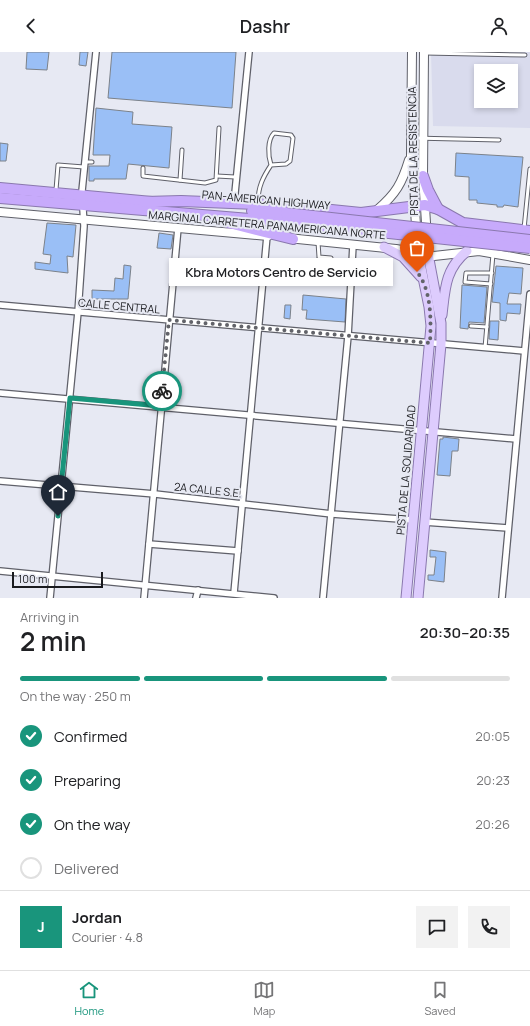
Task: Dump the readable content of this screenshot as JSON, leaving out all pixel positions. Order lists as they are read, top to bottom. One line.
{"streets":{"highway":["PAN-AMERICAN HIGHWAY"],"main road":["PISTA DE LA RESISTENCIA","PISTA DE LA SOLIDARIDAD"],"street":["MARGINAL CARRETERA PANAMERICANA NORTE","CALLE CENTRAL","2A CALLE S.E."]},"crossings":[["PISTA DE LA RESISTENCIA","MARGINAL CARRETERA PANAMERICANA NORTE"],["PISTA DE LA RESISTENCIA","CALLE CENTRAL"],["PISTA DE LA RESISTENCIA","PISTA DE LA SOLIDARIDAD"],["CALLE CENTRAL","PISTA DE LA SOLIDARIDAD"],["PISTA DE LA SOLIDARIDAD","2A CALLE S.E."]],"places":["Kbra Motors Centro de Servicio"],"scale_bar":"100 m","page":{"header":"Dashr","bubble":"Kbra Motors Centro de Servicio","scale":"100 m","heading":["2 min","Arriving in","20:30–20:35"],"panel":["Jordan","Courier · 4.8"],"bar":"On the way · 250 m","list":[["Confirmed","20:05"],["Preparing","20:23"],["On the way","20:26"],"Delivered"],"round":"J","tabs":["Home","Map","Saved"]}}
